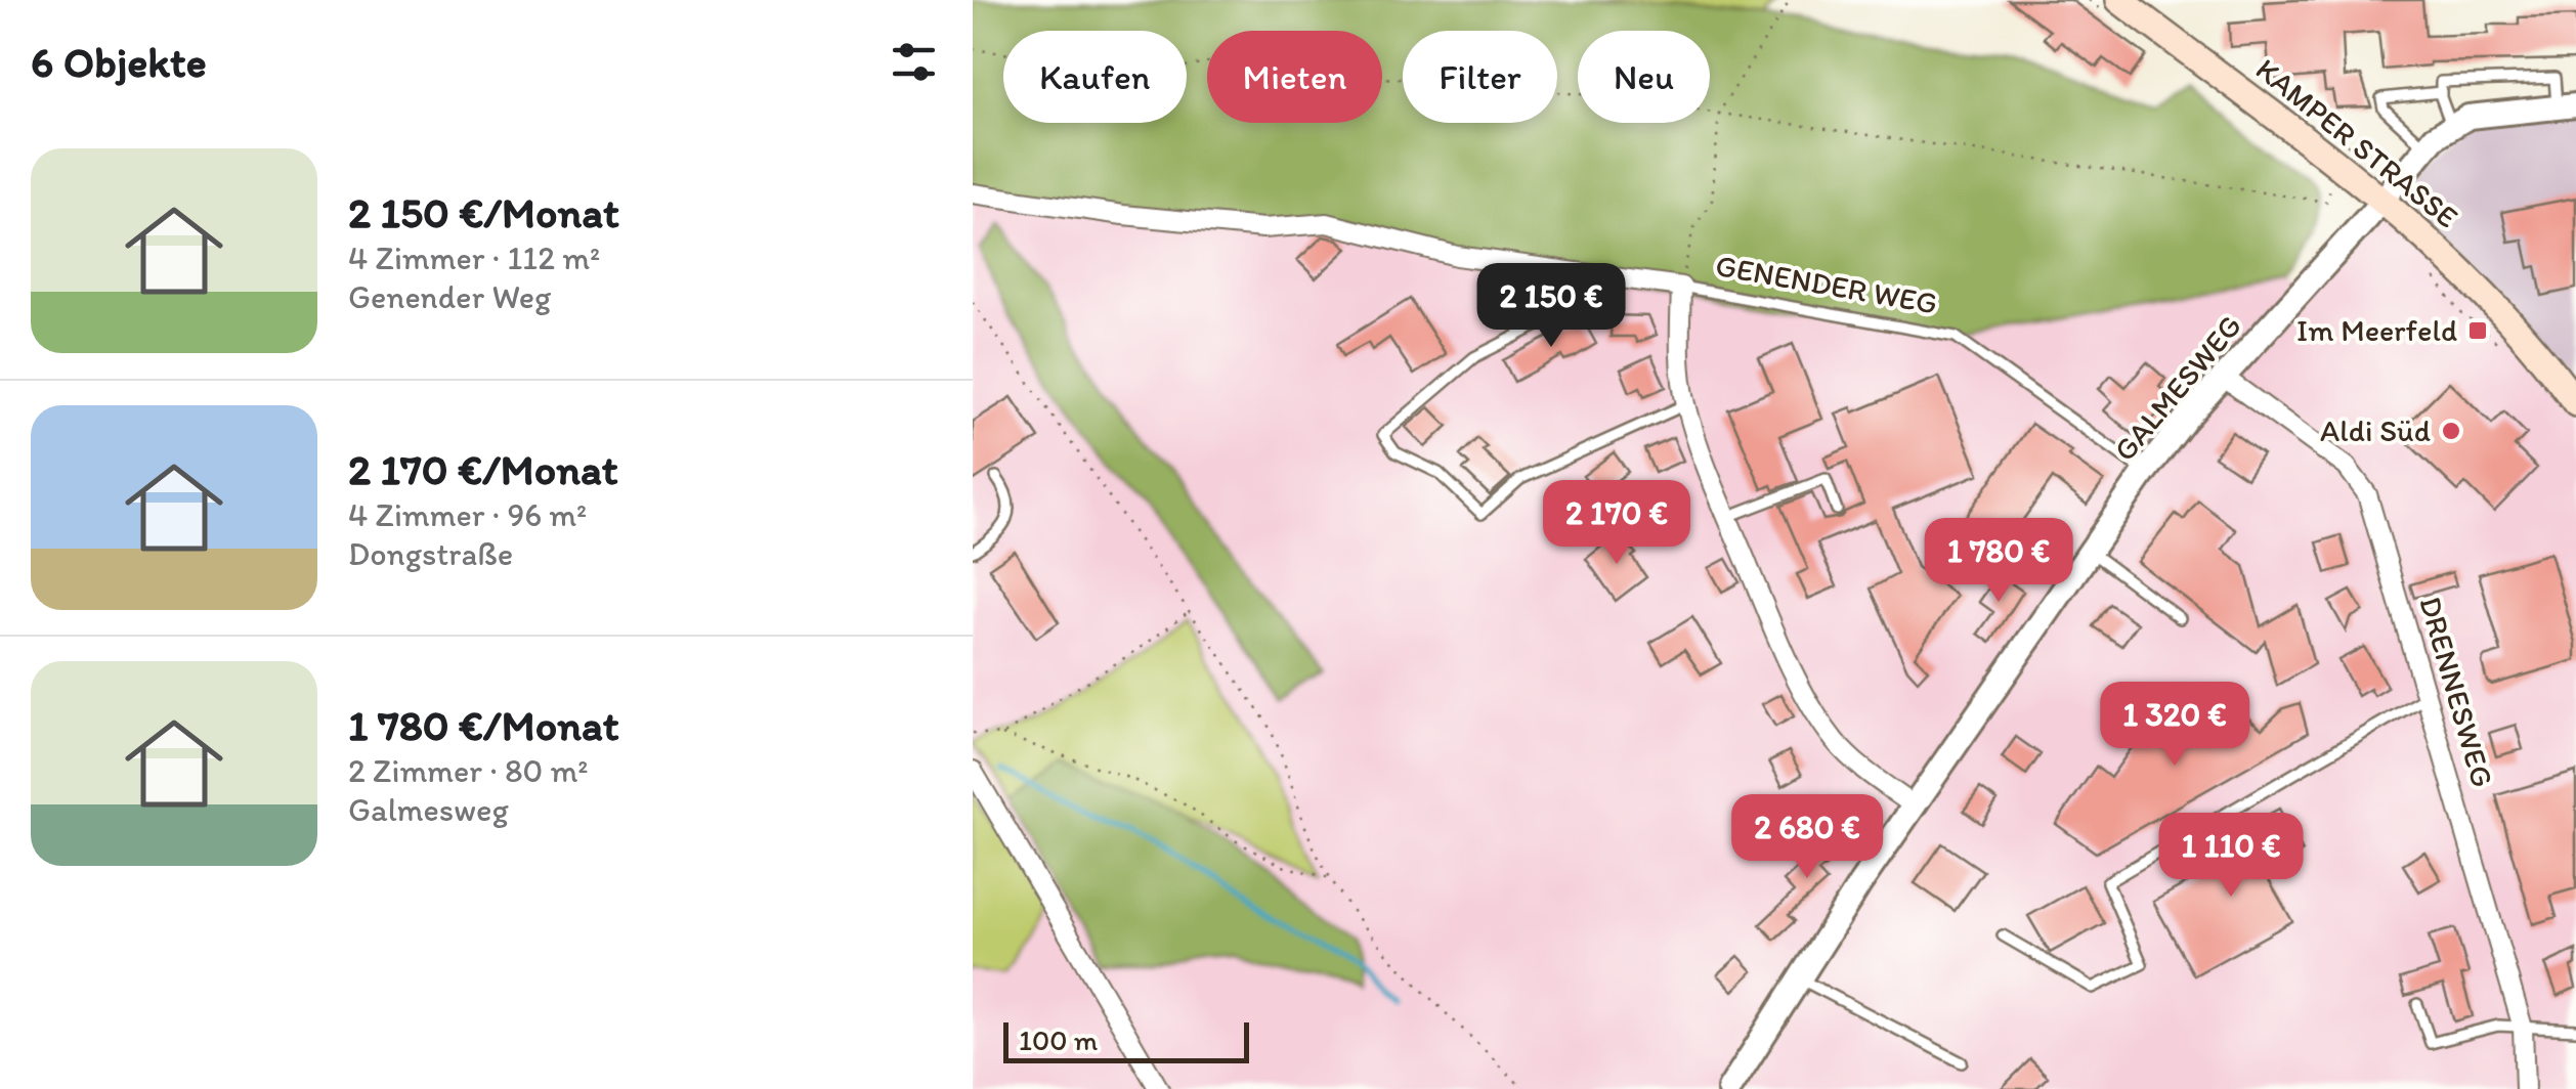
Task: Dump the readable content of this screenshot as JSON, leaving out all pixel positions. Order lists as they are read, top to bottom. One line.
{"streets":{"main road":["KAMPER STRASSE"],"street":["GENENDER WEG","GALMESWEG","DRENNESWEG"]},"crossings":[["KAMPER STRASSE","GALMESWEG"],["GENENDER WEG","GALMESWEG"],["GALMESWEG","DRENNESWEG"]],"places":{"transit":["Im Meerfeld"],"other":["Aldi Süd"]},"scale_bar":"100 m","page":{"heading":"6 Objekte","chip":["Kaufen","Mieten","Filter","Neu"],"list":[{"name":"2 150 €/Monat","note":"4 Zimmer · 112 m² · Genender Weg"},{"name":"2 170 €/Monat","note":"4 Zimmer · 96 m² · Dongstraße"},{"name":"1 780 €/Monat","note":"2 Zimmer · 80 m² · Galmesweg"}],"price":["2 150 €","2 170 €","1 780 €","1 320 €","2 680 €","1 110 €"],"scale":"100 m"}}
